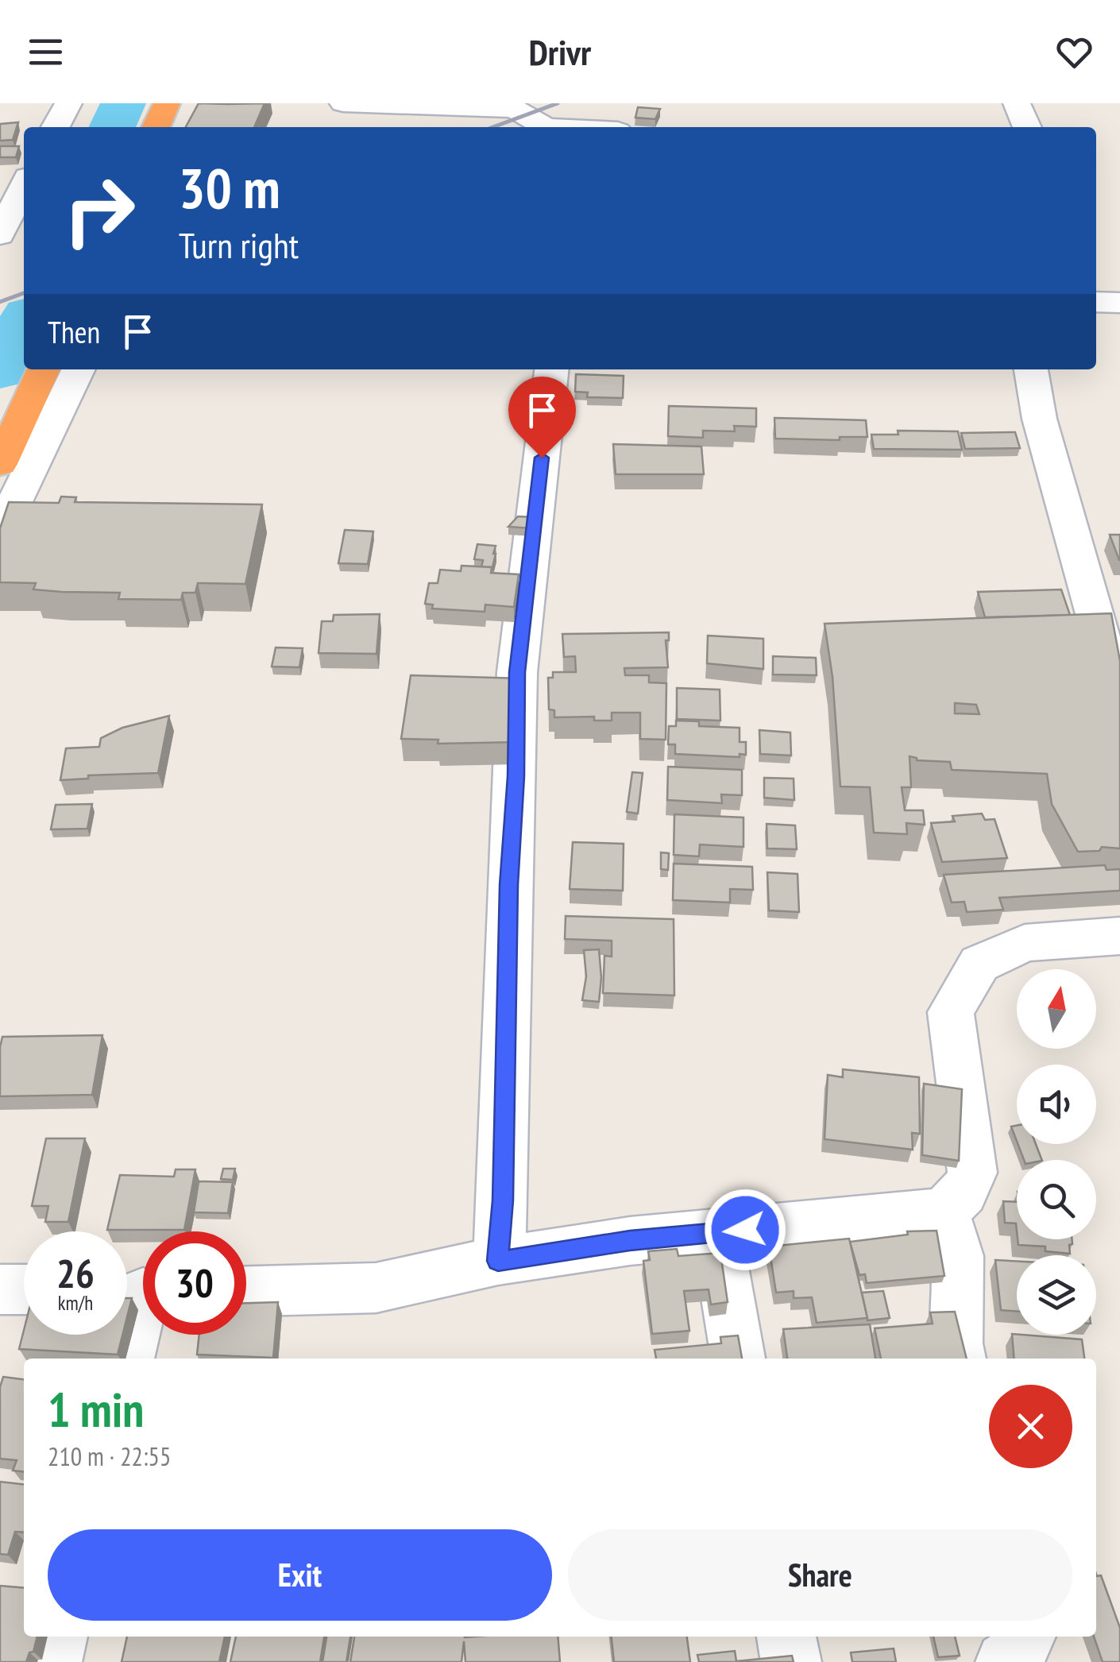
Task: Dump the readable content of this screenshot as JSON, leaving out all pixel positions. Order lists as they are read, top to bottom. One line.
{"north":"top","page":{"header":"Drivr","turn":["30 m","Turn right"],"then":"Then","speed":"26 km/h","limit":"30","heading":["1 min","210 m · 22:55"],"buttons":["Exit","Share"]}}
